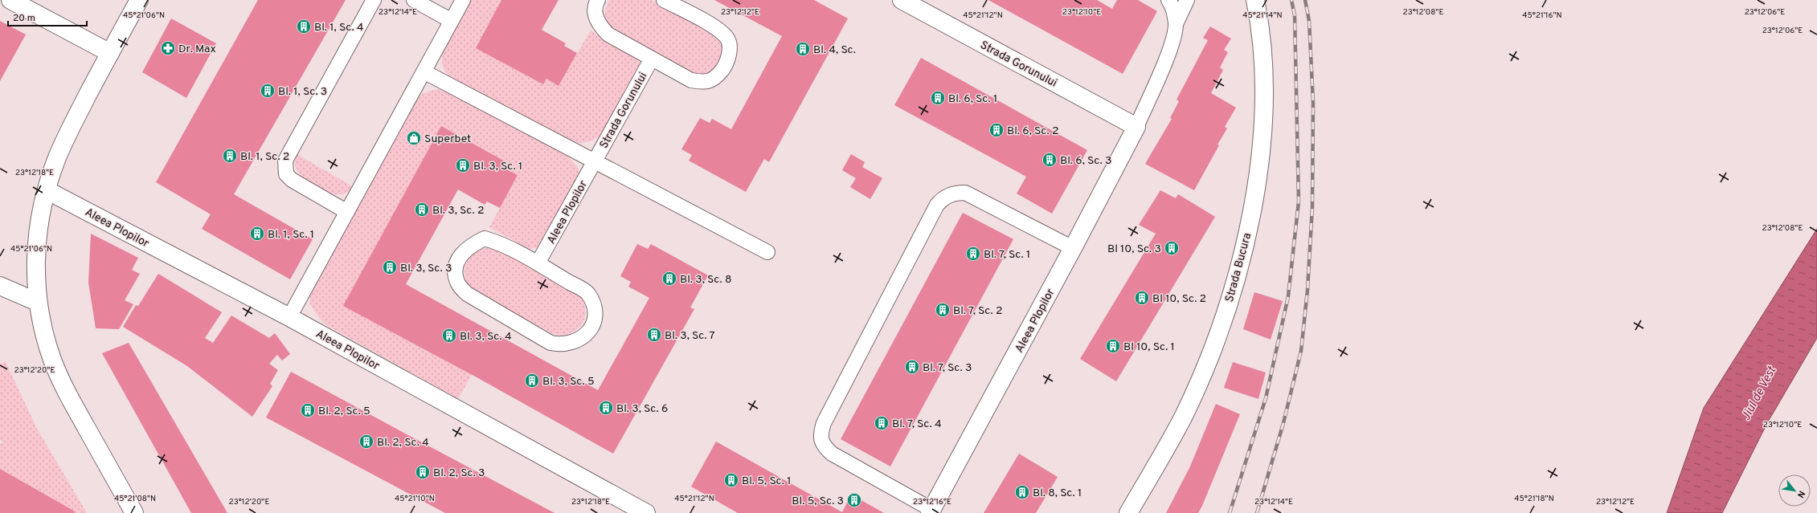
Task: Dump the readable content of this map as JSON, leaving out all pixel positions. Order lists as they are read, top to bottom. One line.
{"streets":{"street":["Strada Gorunului","Aleea Plopilor","Strada Bucura"]},"crossings":[["Strada Gorunului","Aleea Plopilor"]],"water":["Jiul de Vest"],"places":{"building":["Bl. 1, Sc. 4","Bl. 4, Sc.","Bl. 1, Sc. 3","Bl. 6, Sc. 1","Bl. 6, Sc. 2","Bl. 1, Sc. 2","Bl. 6, Sc. 3","Bl. 3, Sc. 1","Bl. 3, Sc. 2","Bl. 1, Sc. 1","Bl 10, Sc. 3","Bl. 7, Sc. 1","Bl. 3, Sc. 3","Bl. 3, Sc. 8","Bl 10, Sc. 2","Bl. 7, Sc. 2","Bl. 3, Sc. 7","Bl. 3, Sc. 4","Bl 10, Sc. 1","Bl. 7, Sc. 3","Bl. 3, Sc. 5","Bl. 3, Sc. 6","Bl. 2, Sc. 5","Bl. 7, Sc. 4","Bl. 2, Sc. 4","Bl. 2, Sc. 3","Bl. 5, Sc. 1","Bl. 8, Sc. 1","Bl. 5, Sc. 3"],"pharmacy":["Dr. Max"],"shop":["Superbet"]},"scale_bar":"20 m","north":"bottom right","coordinates":["23°12'08\"E","23°12'06\"E","23°12'14\"E","23°12'12\"E","23°12'10\"E","45°21'06\"N","45°21'12\"N","45°21'14\"N","45°21'16\"N","23°12'18\"E","23°12'20\"E","45°21'08\"N","45°21'10\"N","45°21'18\"N","23°12'16\"E"]}
